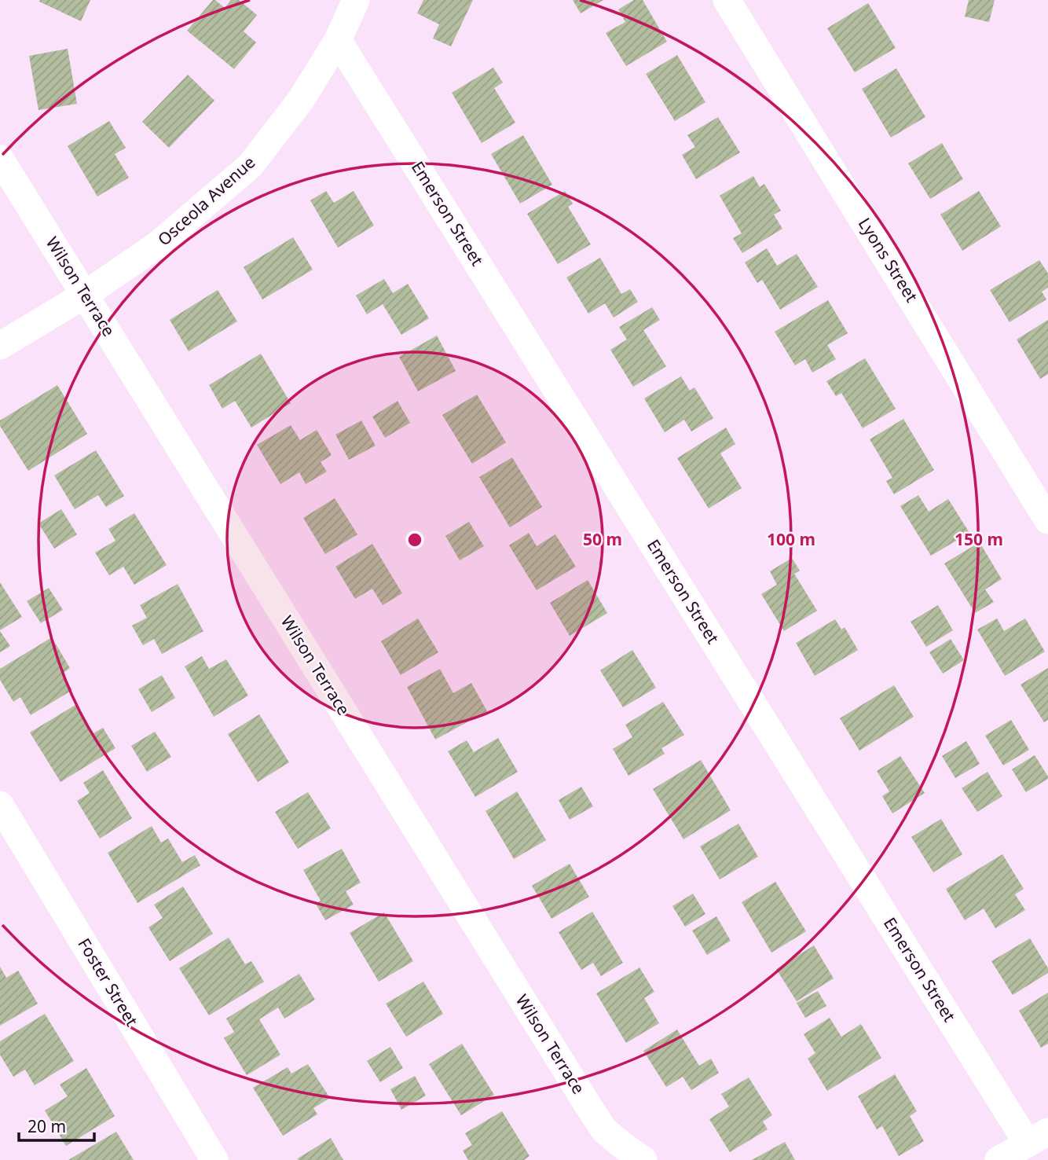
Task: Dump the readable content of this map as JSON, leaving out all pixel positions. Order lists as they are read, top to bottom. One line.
{"streets":{"street":["Osceola Avenue","Emerson Street","Lyons Street","Wilson Terrace","Foster Street"]},"crossings":[["Osceola Avenue","Emerson Street"],["Osceola Avenue","Wilson Terrace"]],"scale_bar":"20 m","rings":["50 m","100 m","150 m"]}
